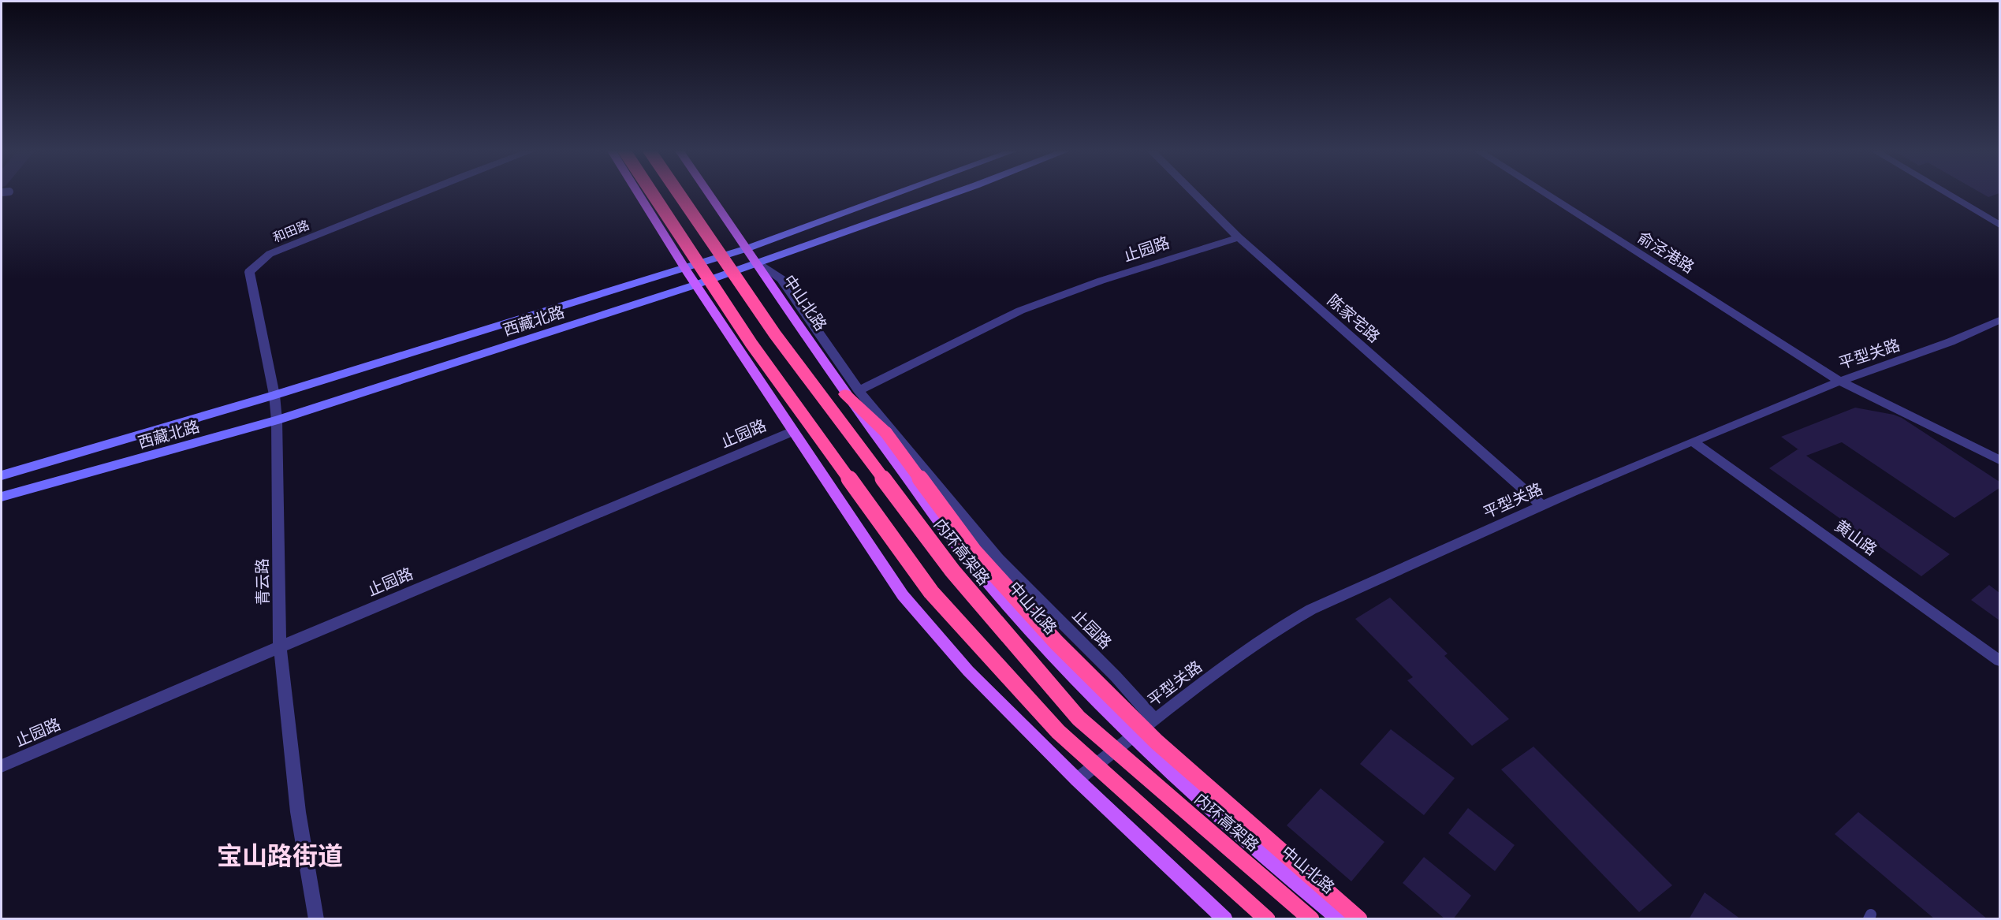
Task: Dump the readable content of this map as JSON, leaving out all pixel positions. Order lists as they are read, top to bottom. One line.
{"streets":{"highway":["内环高架路"],"main road":["中山北路","西藏北路"],"street":["和田路","止园路","俞泾港路","陈家宅路","平型关路","黄山路","青云路"]},"crossings":[["和田路","青云路"],["止园路","中山北路"],["止园路","陈家宅路"],["止园路","西藏北路"],["止园路","平型关路"],["止园路","青云路"],["俞泾港路","平型关路"],["中山北路","西藏北路"],["中山北路","平型关路"],["陈家宅路","平型关路"],["西藏北路","青云路"],["平型关路","黄山路"]],"districts":["宝山路街道"]}
